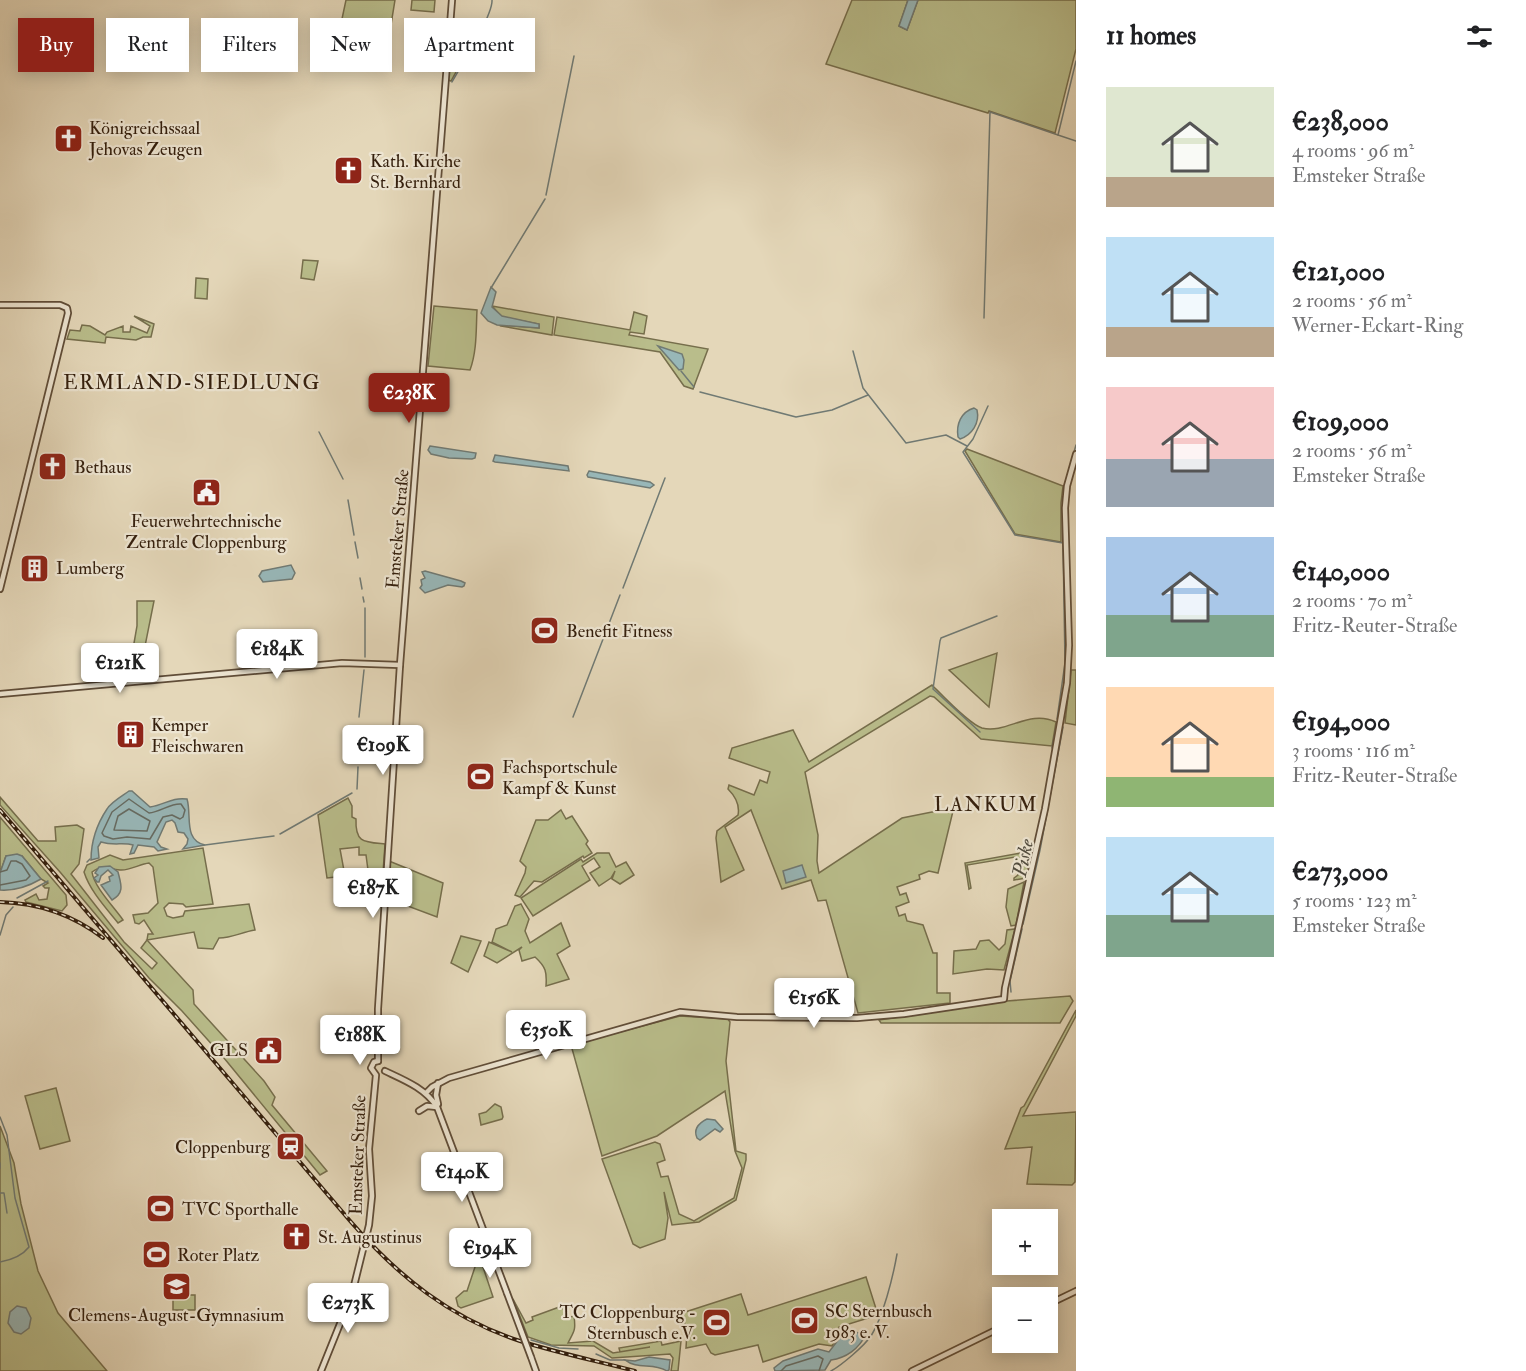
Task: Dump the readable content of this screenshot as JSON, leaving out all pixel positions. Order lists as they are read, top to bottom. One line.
{"streets":{"street":["Emsteker Straße"]},"districts":["ERMLAND-SIEDLUNG","LANKUM"],"water":["Piske"],"places":{"church":["Königreichssaal Jehovas Zeugen","Kath. Kirche St. Bernhard","Bethaus","St. Augustinus"],"public building":["Feuerwehrtechnische Zentrale Cloppenburg","GLS"],"building":["Lumberg","Kemper Fleischwaren"],"sports":["Benefit Fitness","Fachsportschule Kampf & Kunst","TVC Sporthalle","Roter Platz","SC Sternbusch 1983 e. V.","TC Cloppenburg - Sternbusch e.V."],"station":["Cloppenburg"],"school or university":["Clemens-August-Gymnasium"]},"page":{"heading":"11 homes","chip":["Buy","Rent","Filters","New","Apartment"],"list":[{"name":"€238,000","note":"4 rooms · 96 m² · Emsteker Straße"},{"name":"€121,000","note":"2 rooms · 56 m² · Werner-Eckart-Ring"},{"name":"€109,000","note":"2 rooms · 56 m² · Emsteker Straße"},{"name":"€140,000","note":"2 rooms · 70 m² · Fritz-Reuter-Straße"},{"name":"€194,000","note":"3 rooms · 116 m² · Fritz-Reuter-Straße"},{"name":"€273,000","note":"5 rooms · 123 m² · Emsteker Straße"}],"price":["€238K","€184K","€121K","€109K","€187K","€156K","€350K","€188K","€140K","€194K","€273K"],"map_buttons":["+","−"]}}
